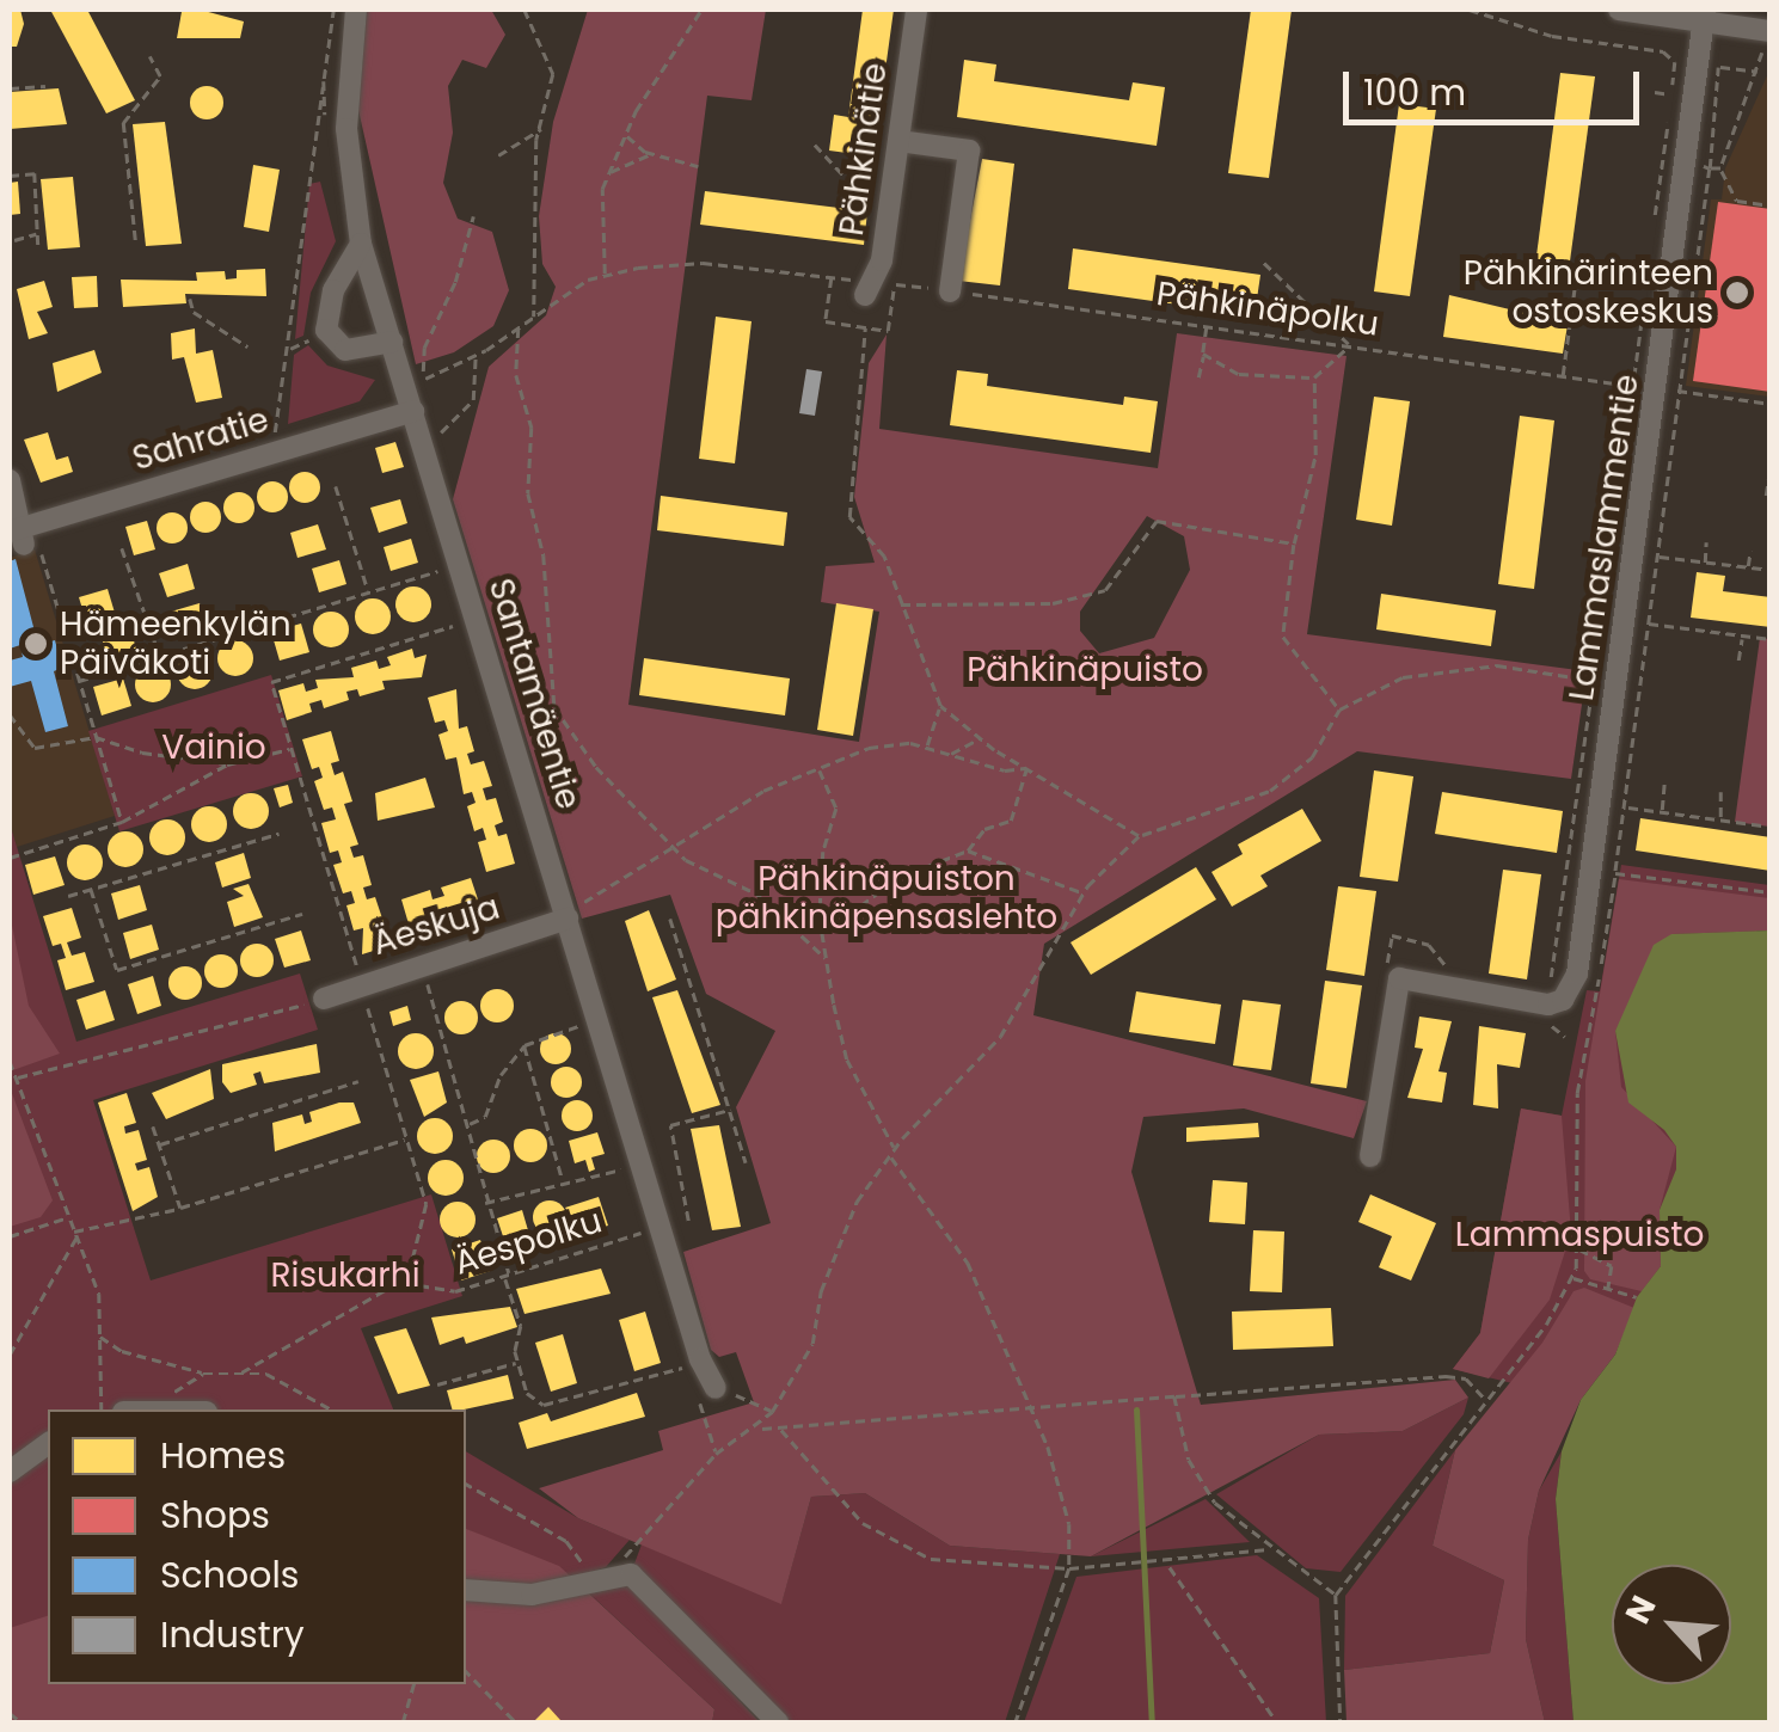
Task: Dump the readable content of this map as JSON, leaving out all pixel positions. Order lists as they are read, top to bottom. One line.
{"streets":{"street":["Pähkinätie","Sahratie","Lammaslammentie","Santamäentie","Äeskuja"],"path":["Pähkinäpolku","Äespolku"]},"crossings":[["Pähkinätie","Pähkinäpolku"],["Pähkinäpolku","Lammaslammentie"],["Sahratie","Santamäentie"],["Santamäentie","Äeskuja"],["Santamäentie","Äespolku"],["Äeskuja","Äespolku"]],"parks":["Pähkinäpuisto","Vainio","Pähkinäpuiston pähkinäpensaslehto","Lammaspuisto","Risukarhi"],"places":["Pähkinärinteen ostoskeskus","Hämeenkylän Päiväkoti"],"legend":["Homes","Shops","Schools","Industry"],"scale_bar":"100 m","north":"top left"}
